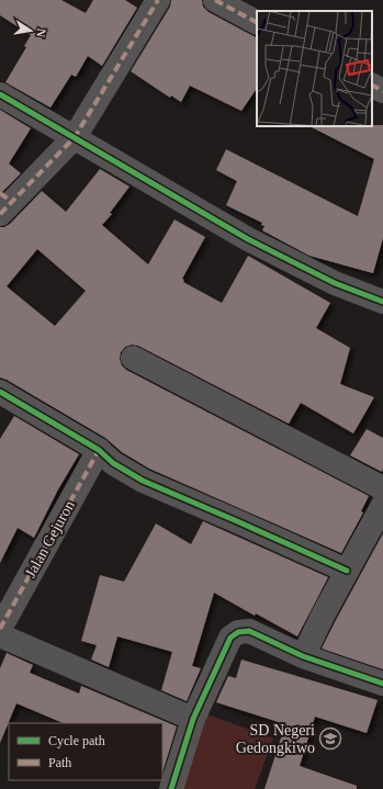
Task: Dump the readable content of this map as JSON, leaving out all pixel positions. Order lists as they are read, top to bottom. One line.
{"streets":{"street":["Jalan Gejuron"]},"places":{"school or university":["SD Negeri Gedongkiwo"]},"legend":["Cycle path","Path"],"north":"right"}
